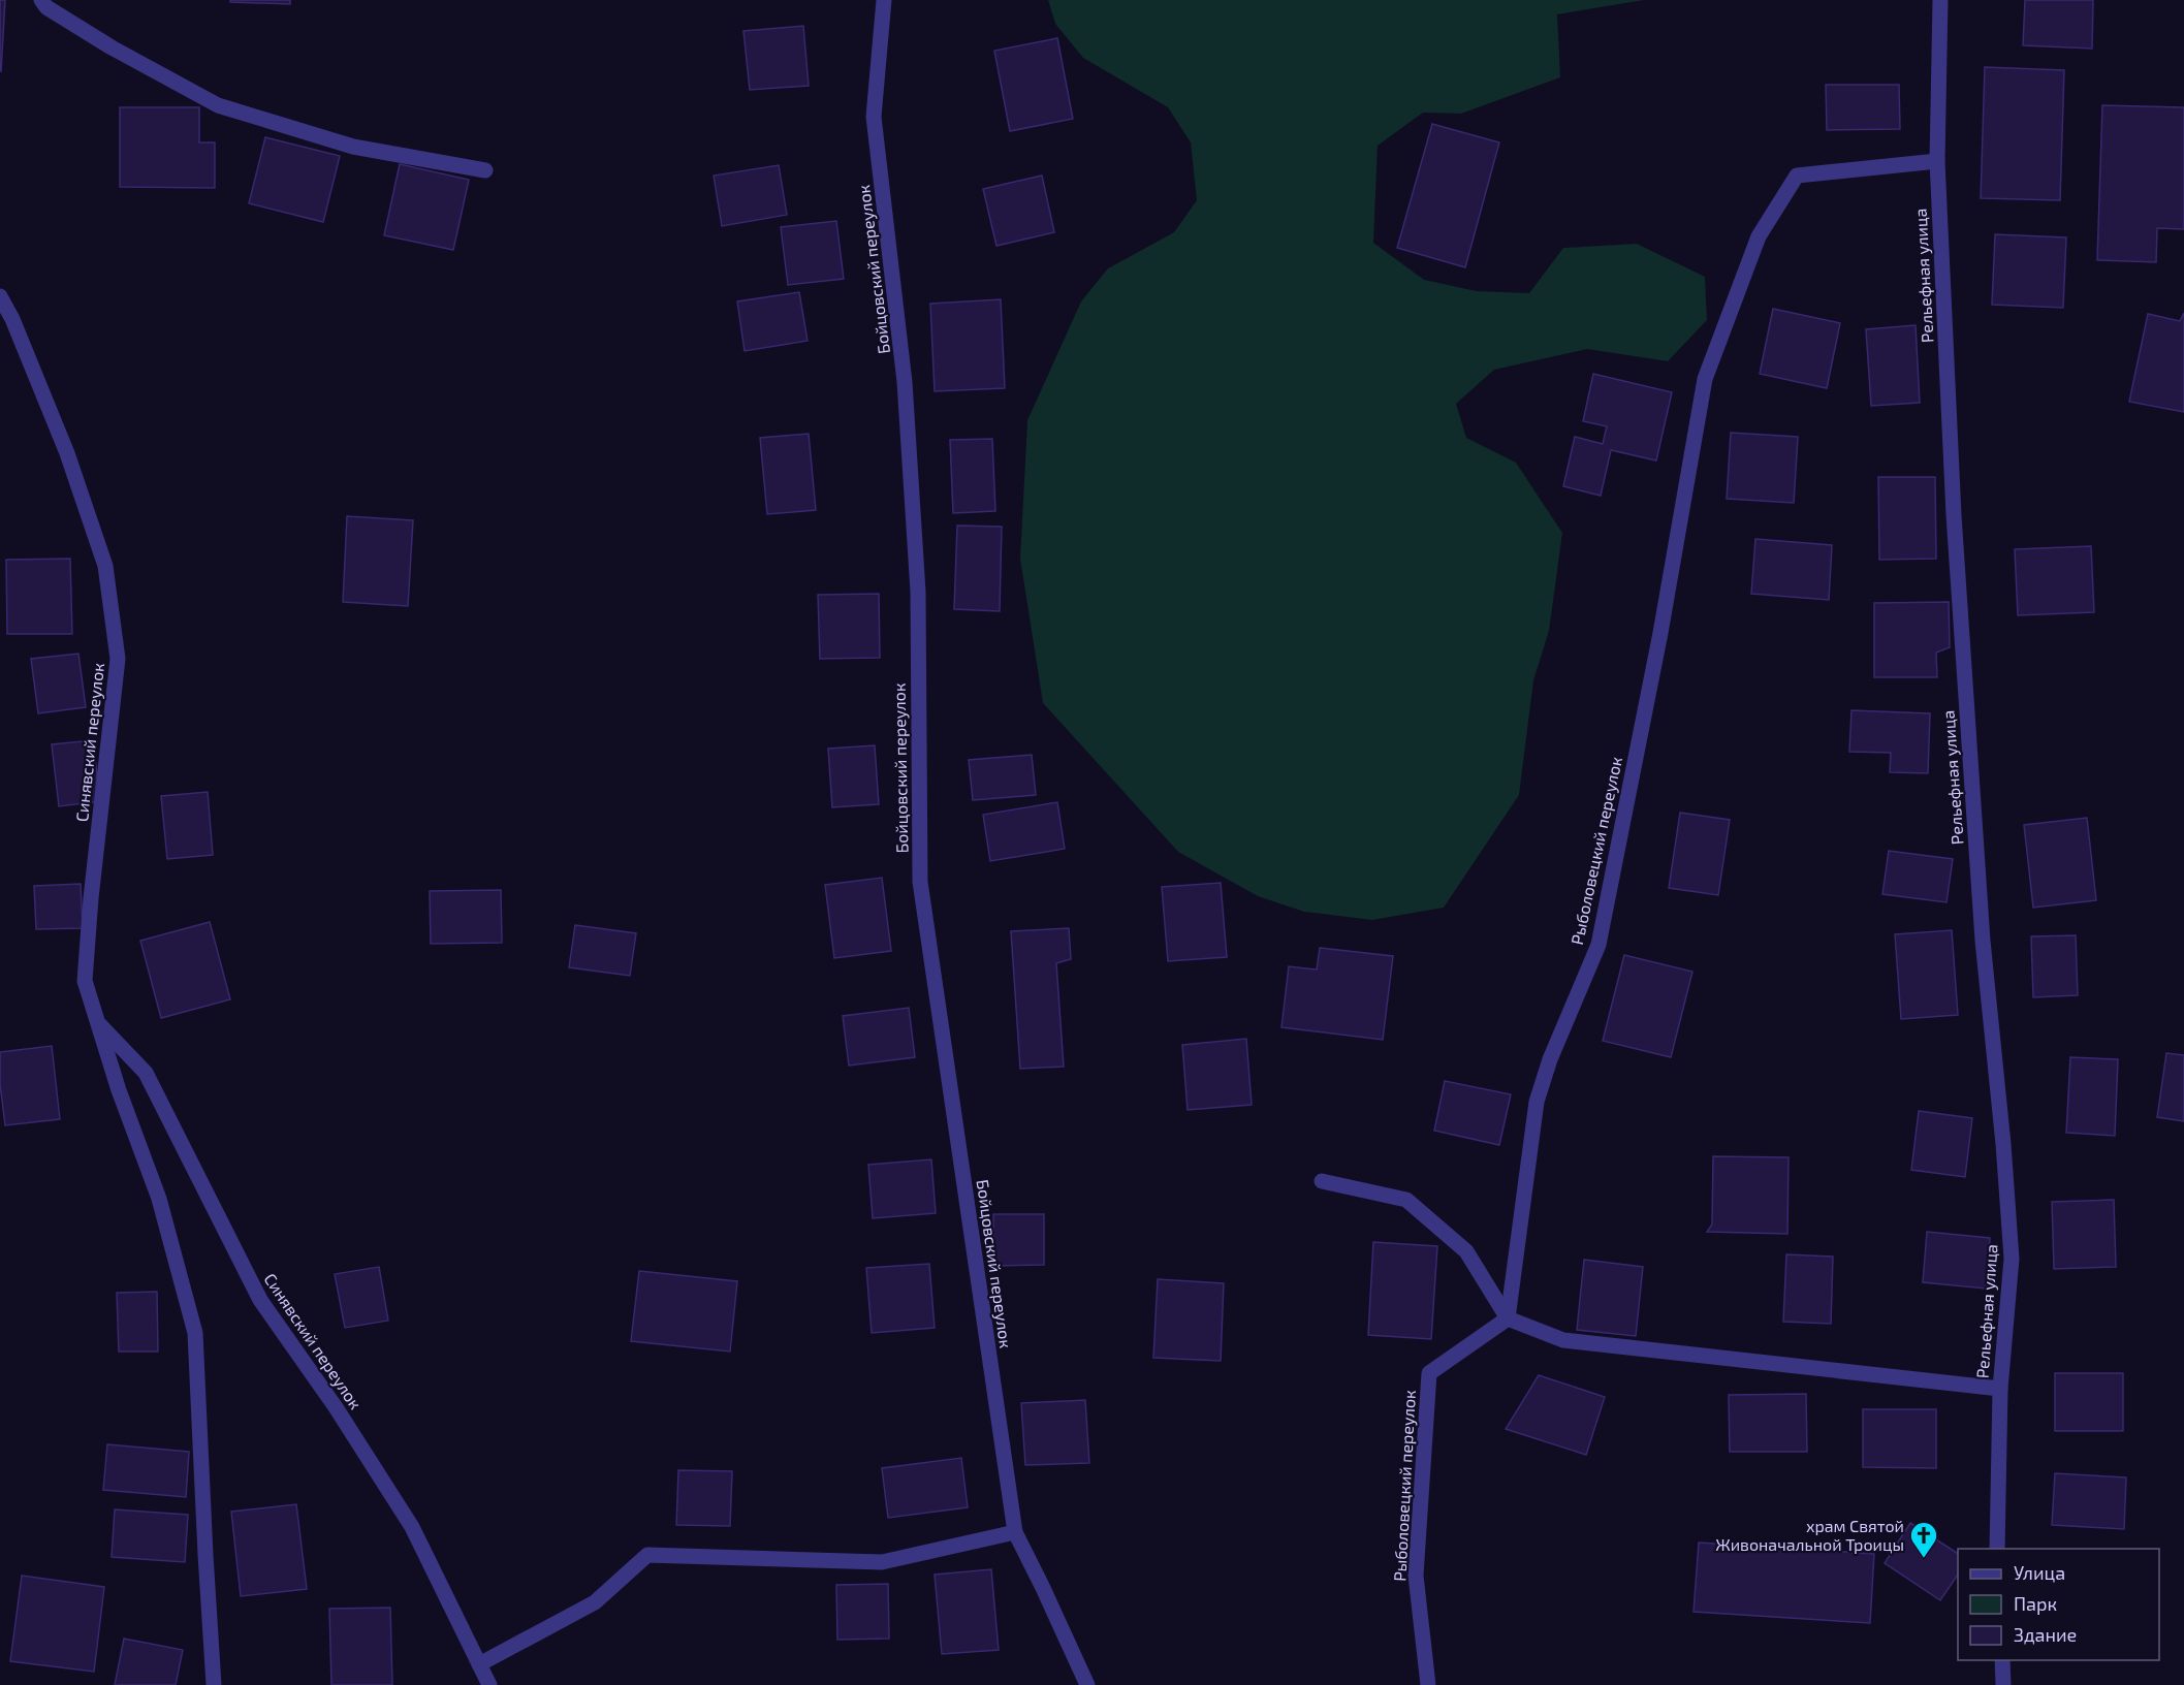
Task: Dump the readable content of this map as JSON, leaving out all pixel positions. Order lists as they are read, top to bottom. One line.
{"streets":{"street":["Бойцовский переулок","Рельефная улица","Синявский переулок","Рыболовецкий переулок"]},"crossings":[["Рельефная улица","Рыболовецкий переулок"]],"places":{"church":["храм Святой Живоначальной Троицы"]},"legend":["Улица","Парк","Здание"]}
